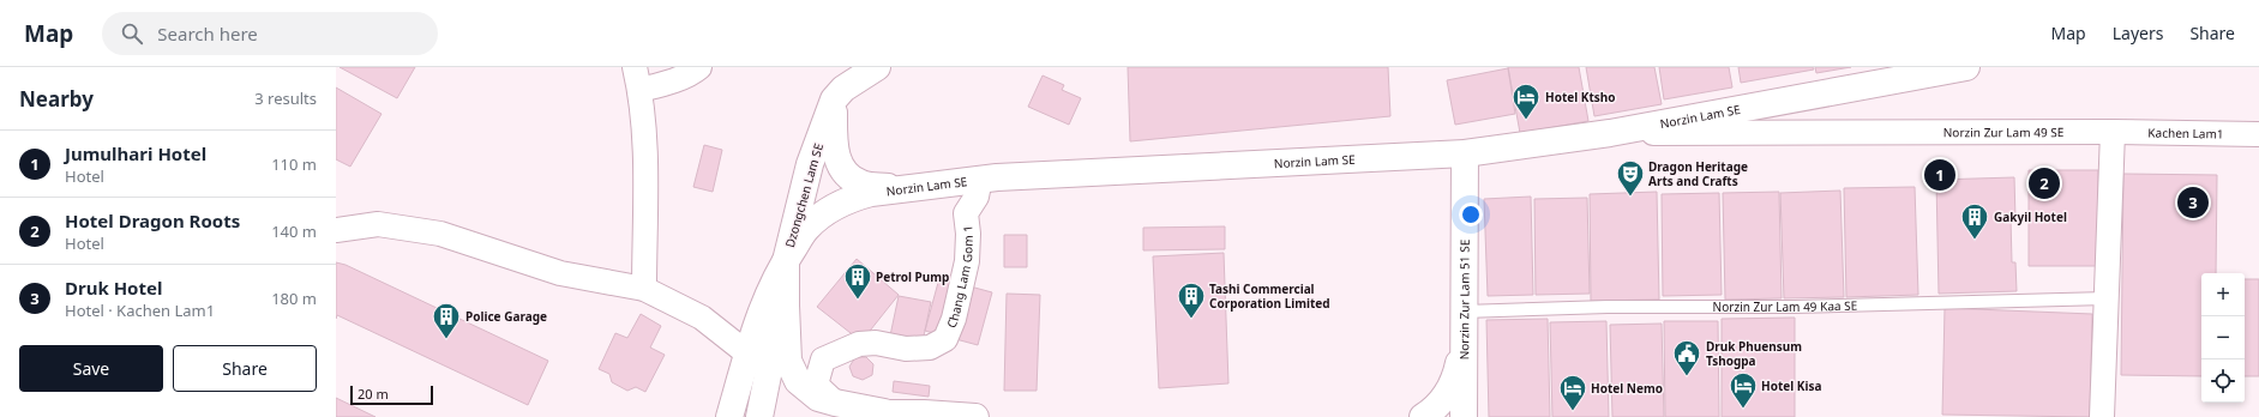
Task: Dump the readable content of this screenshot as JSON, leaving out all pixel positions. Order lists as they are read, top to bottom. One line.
{"streets":{"main road":["Norzin Lam SE","Dzongchen Lam SE","Norzin Zur Lam 51 SE"],"street":["Norzin Zur Lam 49 SE","Kachen Lam1","Chang Lam Gom 1"],"lane":["Norzin Zur Lam 49 Kaa SE"]},"crossings":[["Norzin Lam SE","Norzin Zur Lam 49 SE"],["Norzin Lam SE","Dzongchen Lam SE"],["Norzin Lam SE","Chang Lam Gom 1"],["Norzin Lam SE","Norzin Zur Lam 51 SE"],["Norzin Zur Lam 49 SE","Kachen Lam1"],["Norzin Zur Lam 51 SE","Norzin Zur Lam 49 Kaa SE"]],"places":{"hotel":["Hotel Ktsho","Hotel Kisa","Hotel Nemo"],"theatre":["Dragon Heritage Arts and Crafts"],"building":["Gakyil Hotel","Petrol Pump","Tashi Commercial Corporation Limited","Police Garage"],"public building":["Druk Phuensum Tshogpa"]},"scale_bar":"20 m","page":{"header":"Map","search":"Search here","nav":["Map","Layers","Share"],"heading":["Nearby","3 results"],"list":[{"mark":"1","name":"Jumulhari Hotel","note":"Hotel","value":"110 m"},{"mark":"2","name":"Hotel Dragon Roots","note":"Hotel","value":"140 m"},{"mark":"3","name":"Druk Hotel","note":"Hotel · Kachen Lam1","value":"180 m"}],"pins":["1","2","3"],"map_buttons":["+","−"],"buttons":["Save","Share"],"scale":"20 m"}}
